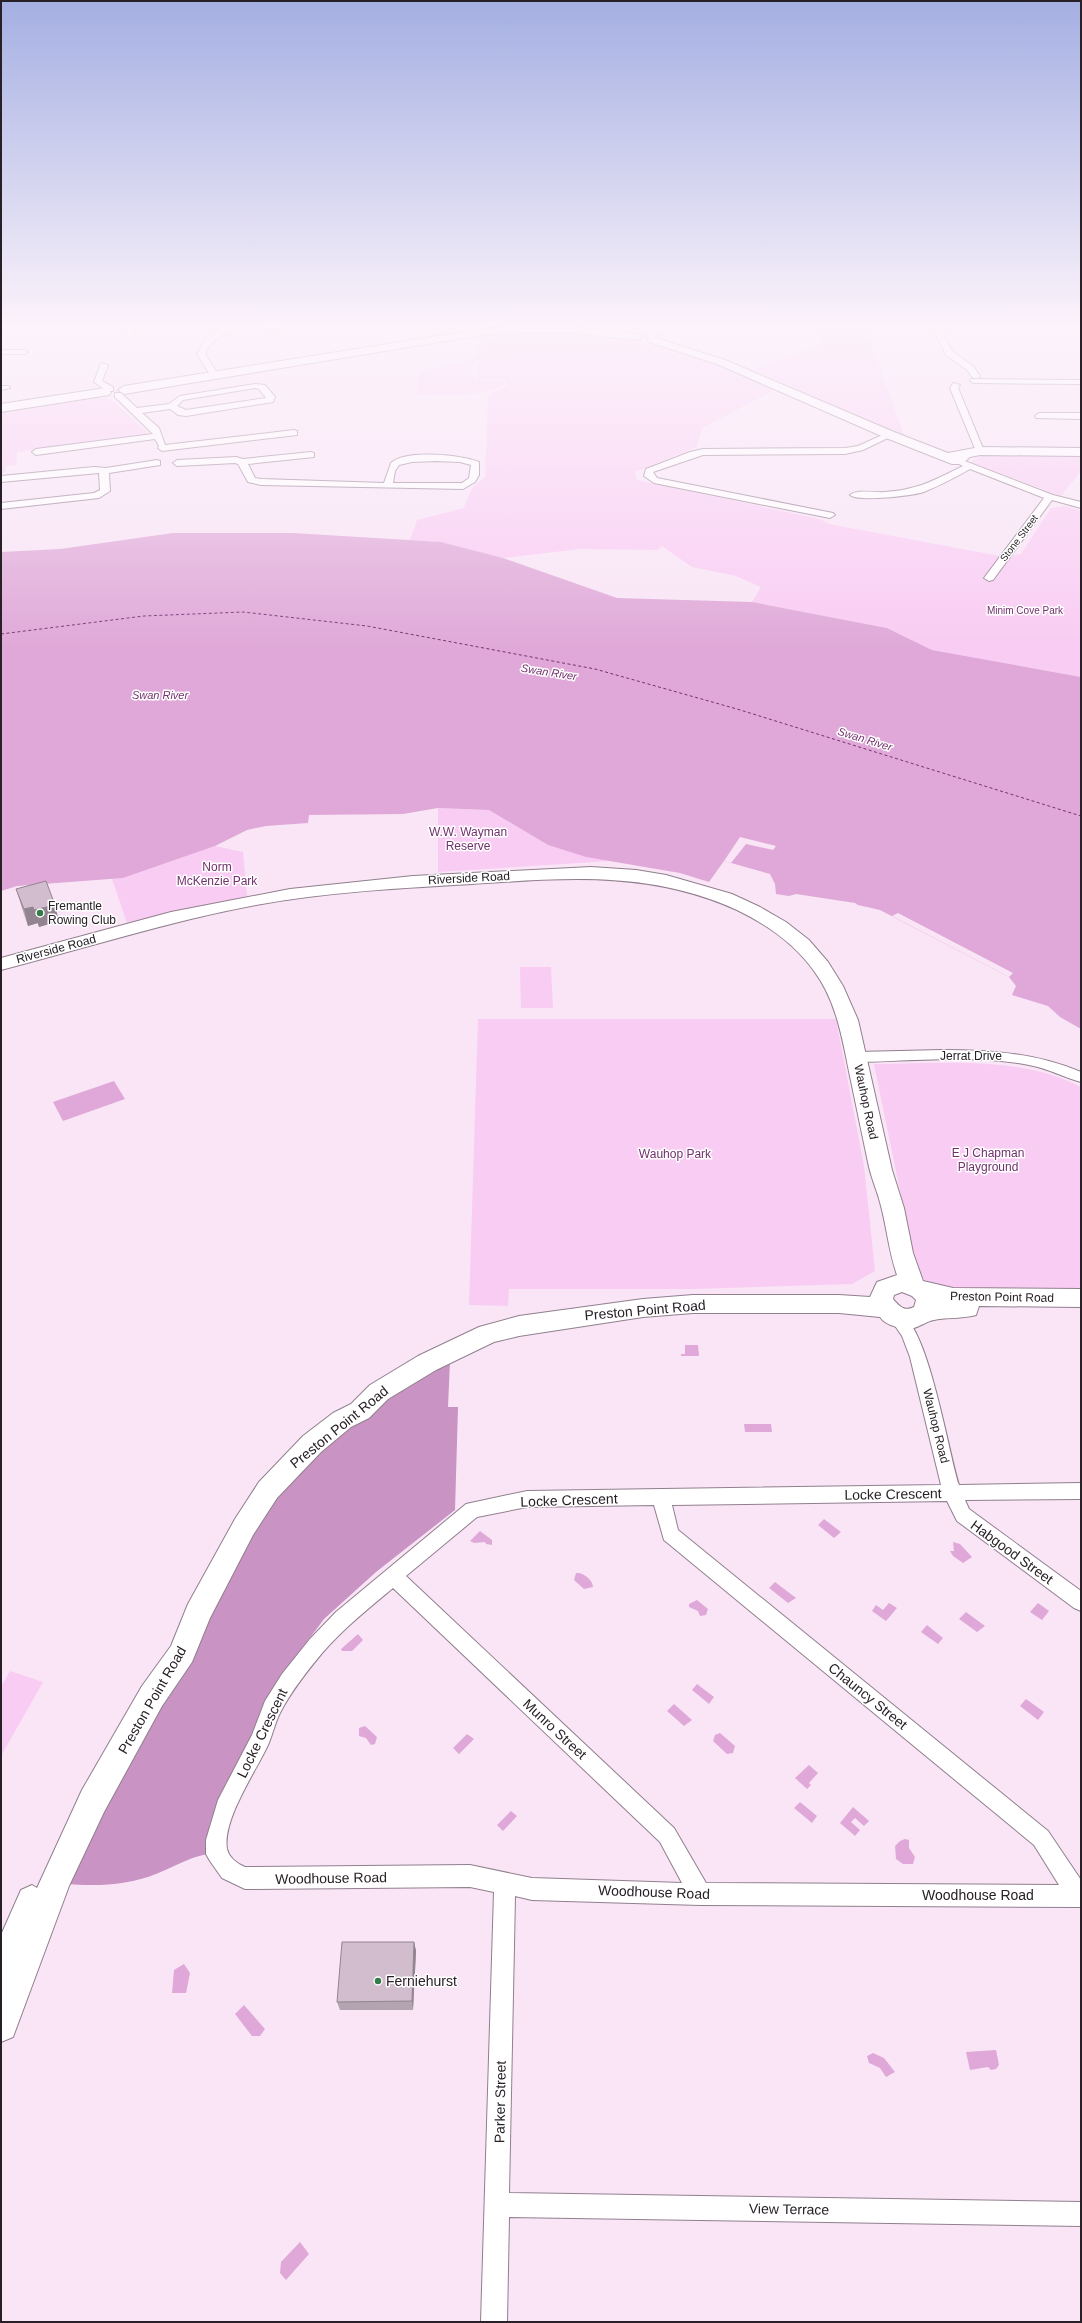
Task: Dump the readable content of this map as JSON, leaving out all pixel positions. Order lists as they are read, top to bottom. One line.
{"streets":{"street":["Stone Street","Riverside Road","Jerrat Drive","Wauhop Road","Preston Point Road","Locke Crescent","Habgood Street","Chauncy Street","Munro Street","Woodhouse Road","Parker Street","View Terrace"]},"crossings":[["Riverside Road","Jerrat Drive"],["Riverside Road","Wauhop Road"],["Jerrat Drive","Wauhop Road"],["Wauhop Road","Preston Point Road"],["Wauhop Road","Locke Crescent"],["Wauhop Road","Habgood Street"],["Locke Crescent","Habgood Street"],["Locke Crescent","Chauncy Street"],["Locke Crescent","Munro Street"],["Locke Crescent","Woodhouse Road"],["Chauncy Street","Woodhouse Road"],["Munro Street","Woodhouse Road"],["Woodhouse Road","Parker Street"],["Parker Street","View Terrace"]],"water":["Swan River"],"parks":["Minim Cove Park","W.W. Wayman Reserve","Norm McKenzie Park","E J Chapman Playground","Wauhop Park"],"places":["Fremantle Rowing Club","Ferniehurst"]}
